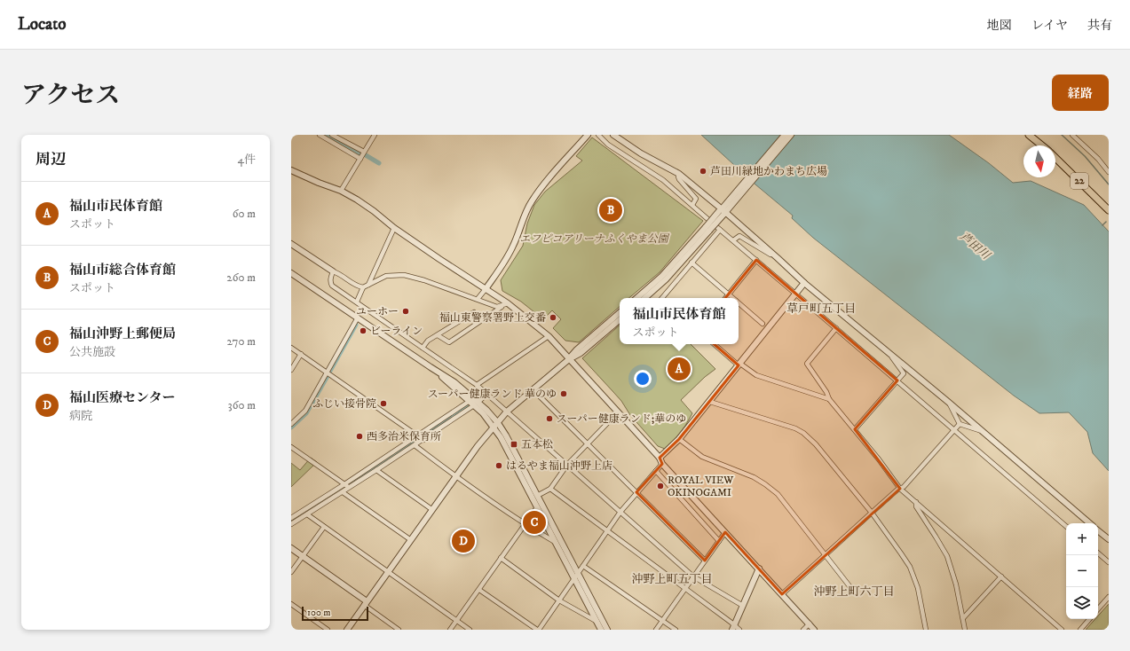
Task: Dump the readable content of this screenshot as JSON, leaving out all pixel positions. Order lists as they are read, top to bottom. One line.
{"streets":{"main road":["22"]},"districts":["草戸町五丁目","沖野上町五丁目","沖野上町六丁目"],"water":["芦田川"],"parks":["エフピコアリーナふくやま公園"],"places":{"other":["芦田川緑地かわまち広場","ユーホー","福山東警察署野上交番","ビーライン","スーパー健康ランド 華のゆ","ふじい接骨院","スーパー健康ランド;華のゆ","西多治米保育所","はるやま福山沖野上店","ROYAL VIEW OKINOGAMI"],"transit":["五本松"]},"scale_bar":"100 m","north":"bottom","page":{"header":"Locato","nav":["地図","レイヤ","共有"],"title":"アクセス","buttons":"経路","heading":["周辺","4件"],"list":[{"mark":"A","name":"福山市民体育館","note":"スポット","value":"60 m"},{"mark":"B","name":"福山市総合体育館","note":"スポット","value":"260 m"},{"mark":"C","name":"福山沖野上郵便局","note":"公共施設","value":"270 m"},{"mark":"D","name":"福山医療センター","note":"病院","value":"360 m"}],"pins":["B","A","C","D"],"popup":["福山市民体育館","スポット"],"map_buttons":["+","−"],"scale":"100 m"}}
